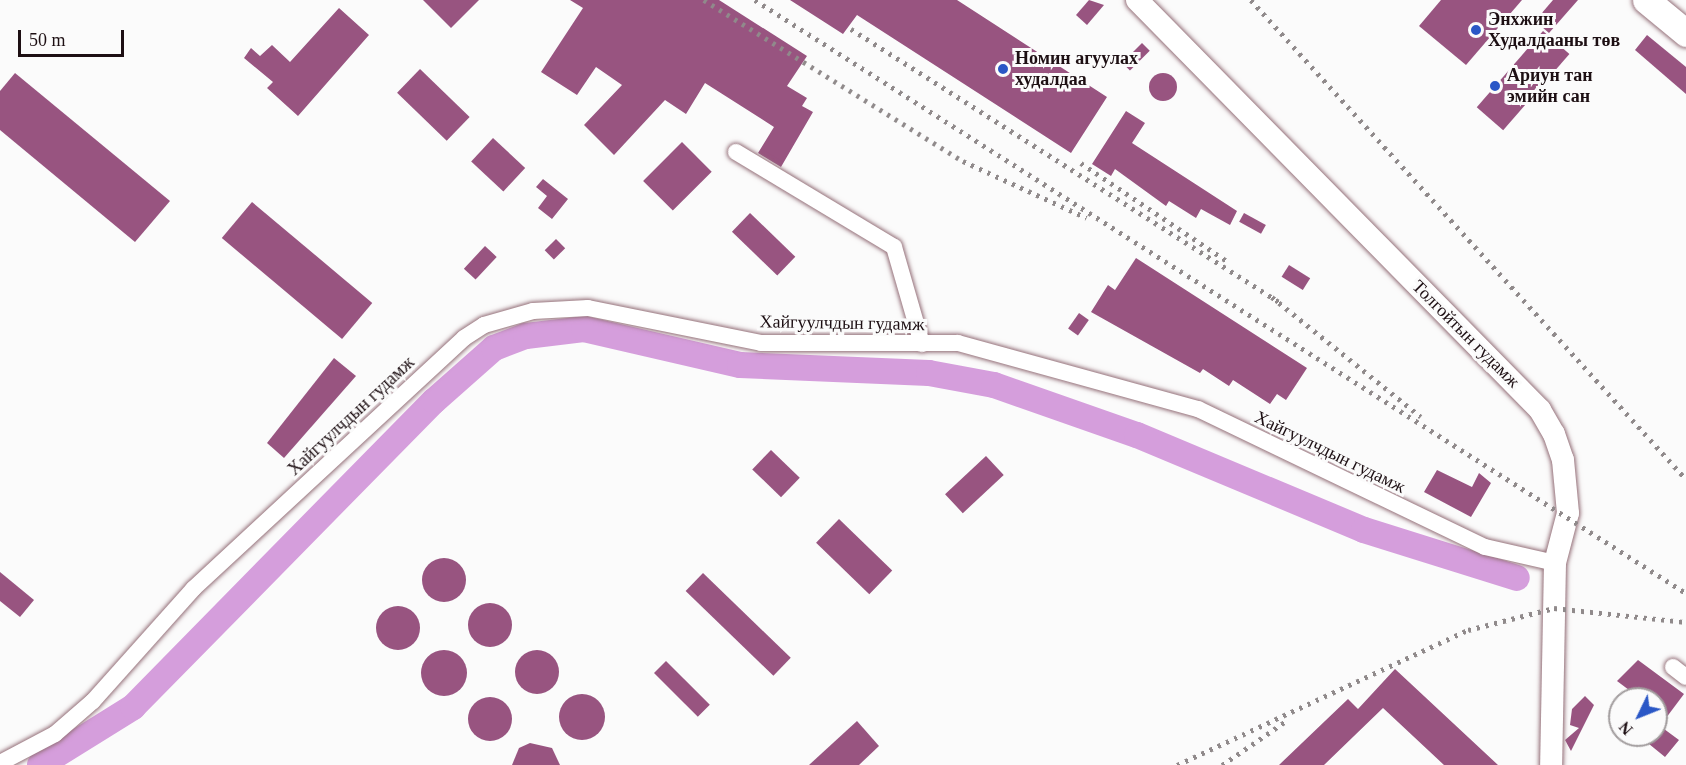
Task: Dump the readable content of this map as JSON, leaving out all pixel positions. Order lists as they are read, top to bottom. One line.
{"streets":{"main road":["Толгойтын гудамж"],"street":["Хайгуулчдын гудамж"]},"crossings":[["Хайгуулчдын гудамж","Толгойтын гудамж"]],"places":["Энхжин Худалдааны төв","Номин агуулах худалдаа","Ариун тан эмийн сан"],"scale_bar":"50 m","north":"bottom left"}
